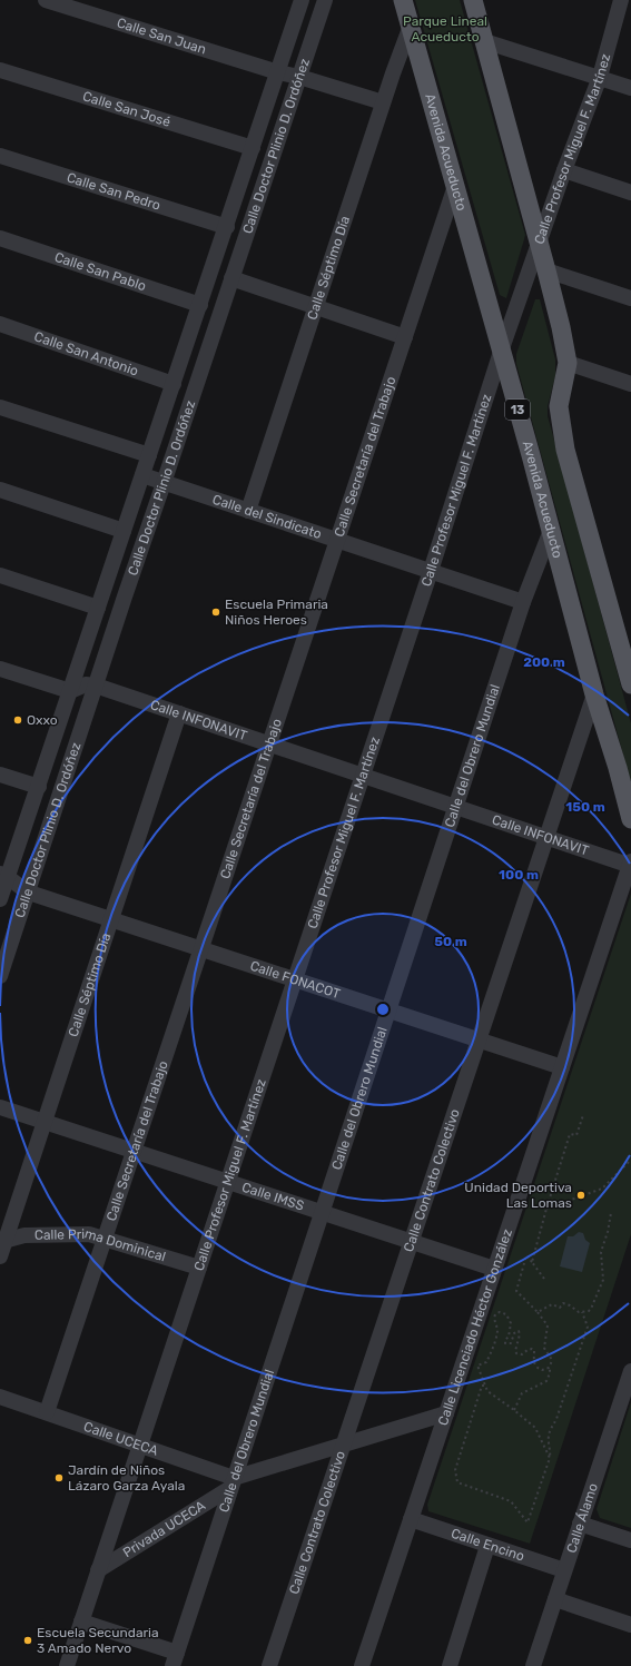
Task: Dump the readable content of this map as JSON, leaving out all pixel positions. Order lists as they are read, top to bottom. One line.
{"streets":{"main road":["Avenida Acueducto","13"],"street":["Calle San Juan","Calle San José","Calle Doctor Plinio D. Ordóñez","Calle Profesor Miguel F. Martínez","Calle San Pedro","Calle Séptimo Día","Calle San Pablo","Calle San Antonio","Calle Secretaría del Trabajo","Calle del Sindicato","Calle INFONAVIT","Calle del Obrero Mundial","Calle FONACOT","Calle Contrato Colectivo","Calle IMSS","Calle Prima Dominical","Calle Licenciado Héctor González","Calle UCECA","Calle Álamo","Privada UCECA","Calle Encino"]},"crossings":[["Calle San Juan","Calle Doctor Plinio D. Ordóñez"],["Calle San Juan","Calle Séptimo Día"],["Calle San José","Calle Doctor Plinio D. Ordóñez"],["Calle Doctor Plinio D. Ordóñez","Calle San Pedro"],["Calle Doctor Plinio D. Ordóñez","Calle San Pablo"],["Calle Doctor Plinio D. Ordóñez","Calle San Antonio"],["Calle Doctor Plinio D. Ordóñez","Calle del Sindicato"],["Calle Doctor Plinio D. Ordóñez","Calle INFONAVIT"],["Calle Doctor Plinio D. Ordóñez","Calle FONACOT"],["Calle Profesor Miguel F. Martínez","Avenida Acueducto"],["Calle Profesor Miguel F. Martínez","Calle del Sindicato"],["Calle Profesor Miguel F. Martínez","Calle INFONAVIT"],["Calle Profesor Miguel F. Martínez","Calle FONACOT"],["Calle Profesor Miguel F. Martínez","Calle IMSS"],["Calle Profesor Miguel F. Martínez","Calle Prima Dominical"],["Calle Profesor Miguel F. Martínez","Calle UCECA"],["Calle Profesor Miguel F. Martínez","Privada UCECA"],["Avenida Acueducto","Calle Séptimo Día"],["Avenida Acueducto","Calle Secretaría del Trabajo"],["Avenida Acueducto","Calle del Obrero Mundial"],["Avenida Acueducto","Calle Contrato Colectivo"],["Calle Séptimo Día","Calle del Sindicato"],["Calle Séptimo Día","Calle INFONAVIT"],["Calle Séptimo Día","Calle FONACOT"],["Calle Séptimo Día","Calle IMSS"],["Calle Séptimo Día","Calle Prima Dominical"],["Calle Secretaría del Trabajo","Calle del Sindicato"],["Calle Secretaría del Trabajo","Calle INFONAVIT"],["Calle Secretaría del Trabajo","Calle FONACOT"],["Calle Secretaría del Trabajo","Calle IMSS"],["Calle Secretaría del Trabajo","Calle Prima Dominical"],["Calle Secretaría del Trabajo","Calle UCECA"],["Calle del Sindicato","Calle del Obrero Mundial"],["Calle INFONAVIT","Calle del Obrero Mundial"],["Calle INFONAVIT","Calle Contrato Colectivo"],["Calle INFONAVIT","Calle Licenciado Héctor González"],["Calle del Obrero Mundial","Calle FONACOT"],["Calle del Obrero Mundial","Calle IMSS"],["Calle del Obrero Mundial","Calle UCECA"],["Calle del Obrero Mundial","Privada UCECA"],["Calle FONACOT","Calle Contrato Colectivo"],["Calle FONACOT","Calle Licenciado Héctor González"],["Calle Contrato Colectivo","Calle IMSS"],["Calle IMSS","Calle Licenciado Héctor González"],["Calle Licenciado Héctor González","Calle Encino"],["Calle UCECA","Privada UCECA"],["Calle Álamo","Calle Encino"]],"parks":["Parque Lineal Acueducto"],"places":["Escuela Primaria Niños Heroes","Oxxo","Unidad Deportiva Las Lomas","Jardín de Niños Lázaro Garza Ayala","Escuela Secundaria 3 Amado Nervo"],"rings":["200 m","150 m","100 m","50 m"]}
